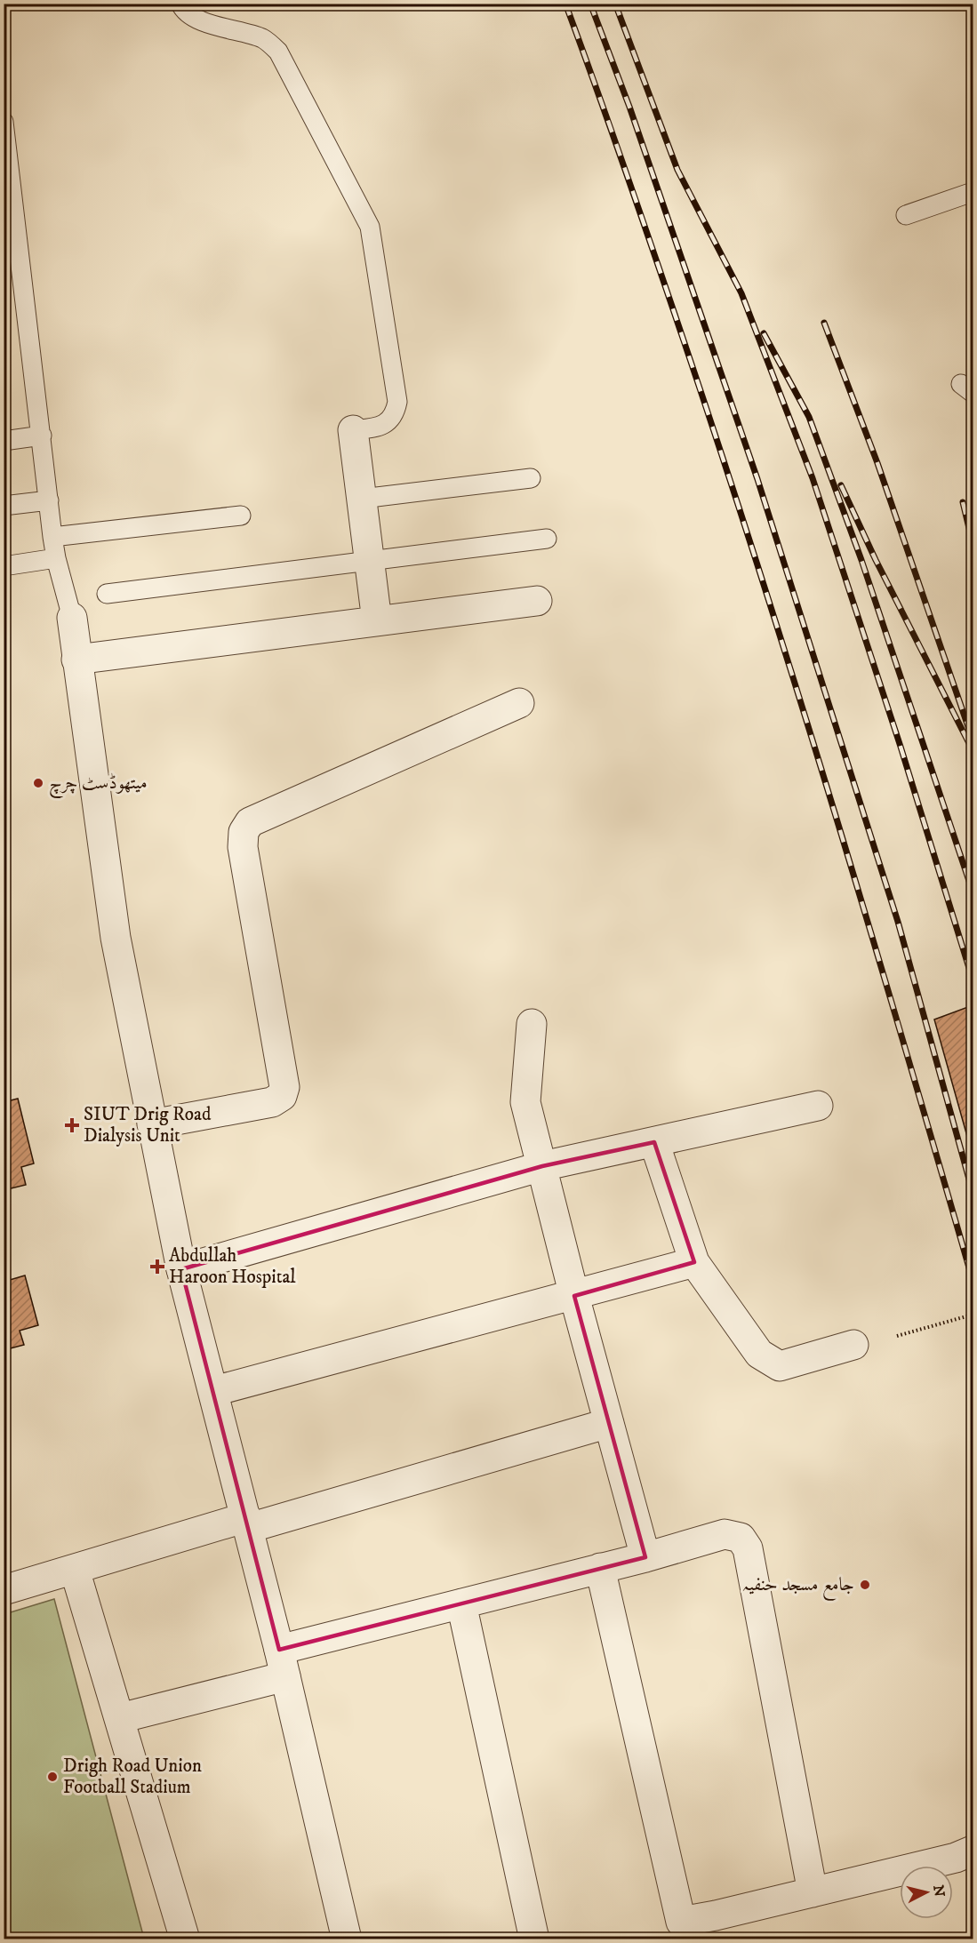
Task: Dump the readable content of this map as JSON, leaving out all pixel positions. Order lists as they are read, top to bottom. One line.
{"places":{"other":["میتھوڈسٹ چرچ","جامع مسجد حنفیہ","Drigh Road Union Football Stadium"],"health":["SIUT Drig Road Dialysis Unit","Abdullah Haroon Hospital"]},"north":"right"}
